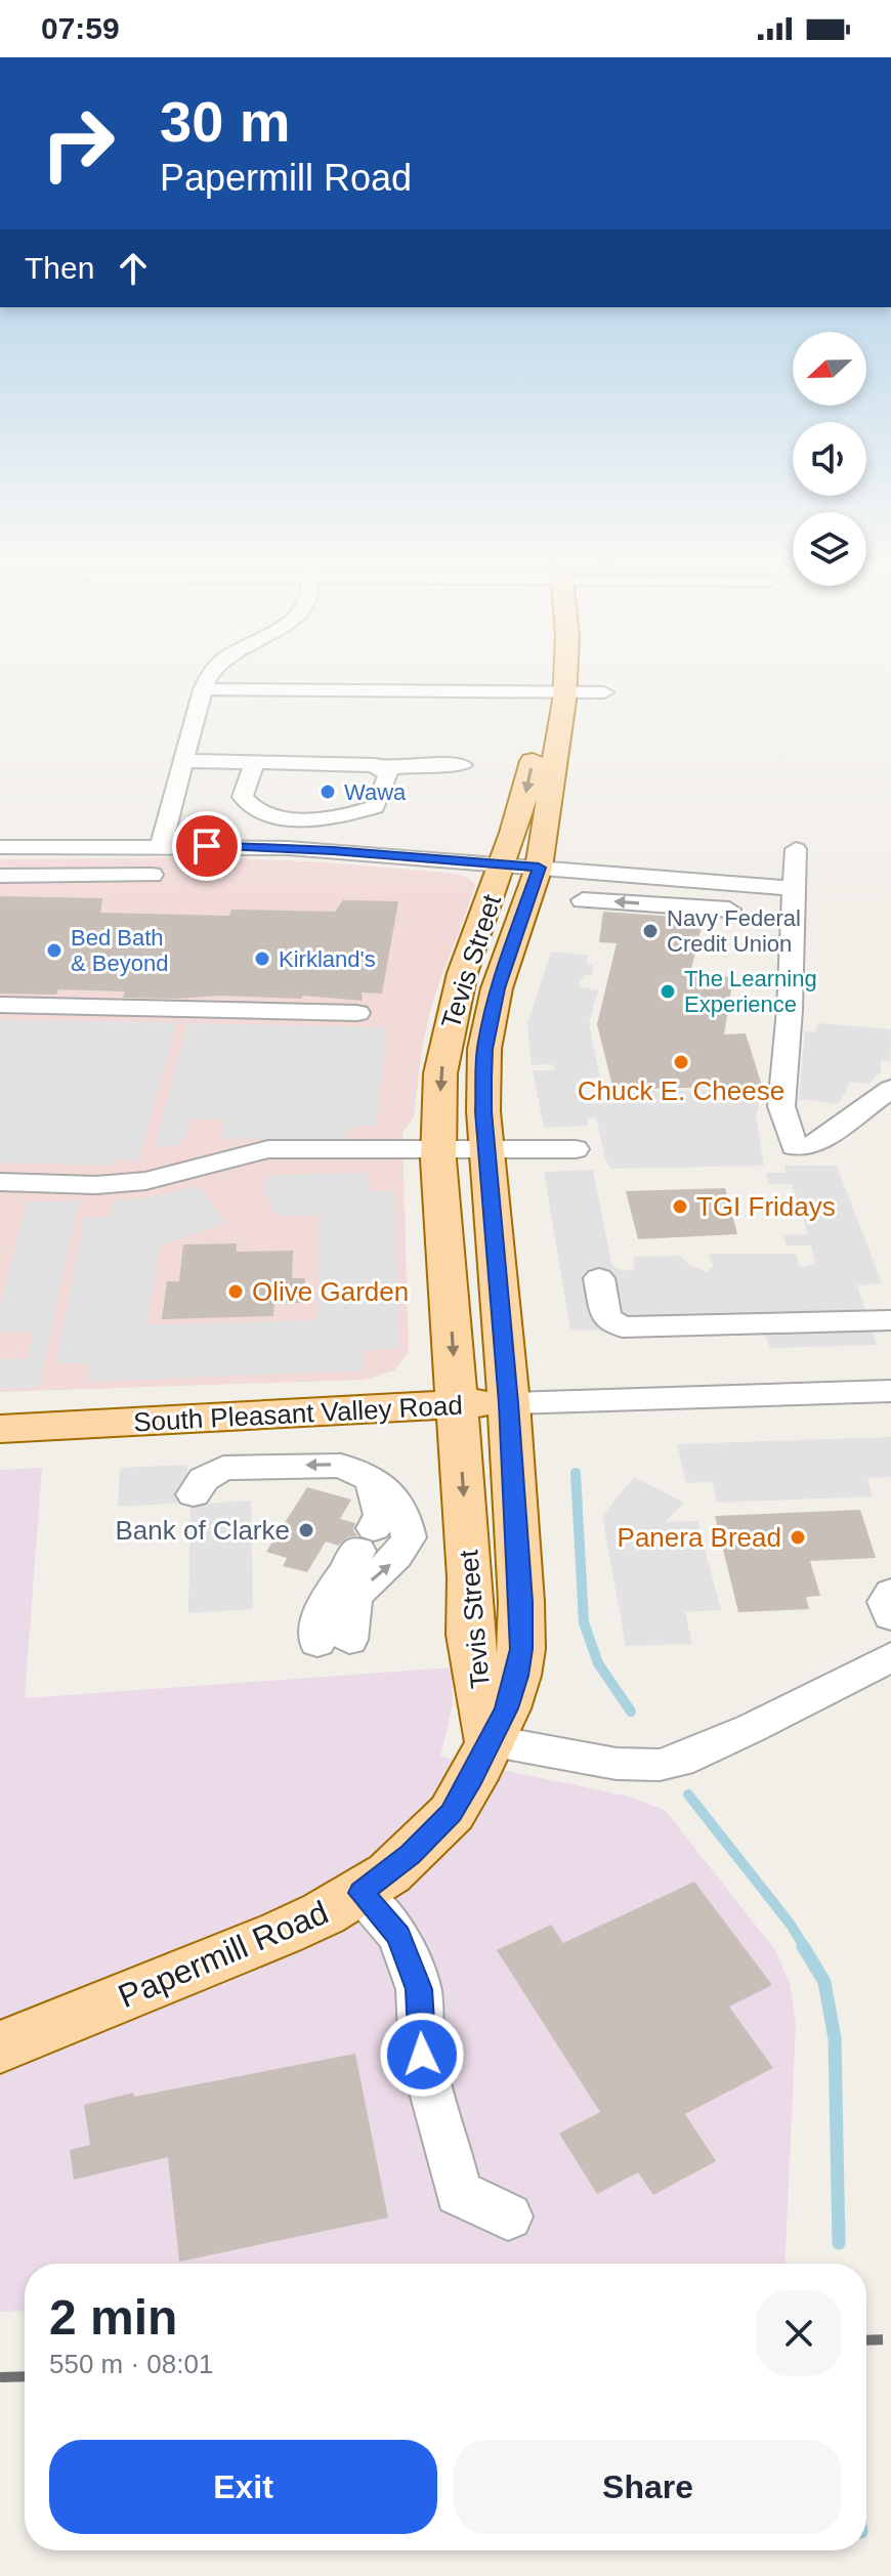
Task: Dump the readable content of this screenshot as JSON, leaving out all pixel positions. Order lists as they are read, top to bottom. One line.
{"streets":{"main road":["Tevis Street","South Pleasant Valley Road","Papermill Road"]},"crossings":[["Tevis Street","South Pleasant Valley Road"],["Tevis Street","Papermill Road"]],"places":["Wawa","Navy Federal Credit Union","Bed Bath & Beyond","Kirkland's","The Learning Experience","Chuck E. Cheese","TGI Fridays","Olive Garden","Bank of Clarke","Panera Bread"],"north":"left","page":{"status":"07:59","turn":["30 m","Papermill Road"],"then":"Then","heading":["2 min","550 m · 08:01"],"buttons":["Exit","Share"]}}
